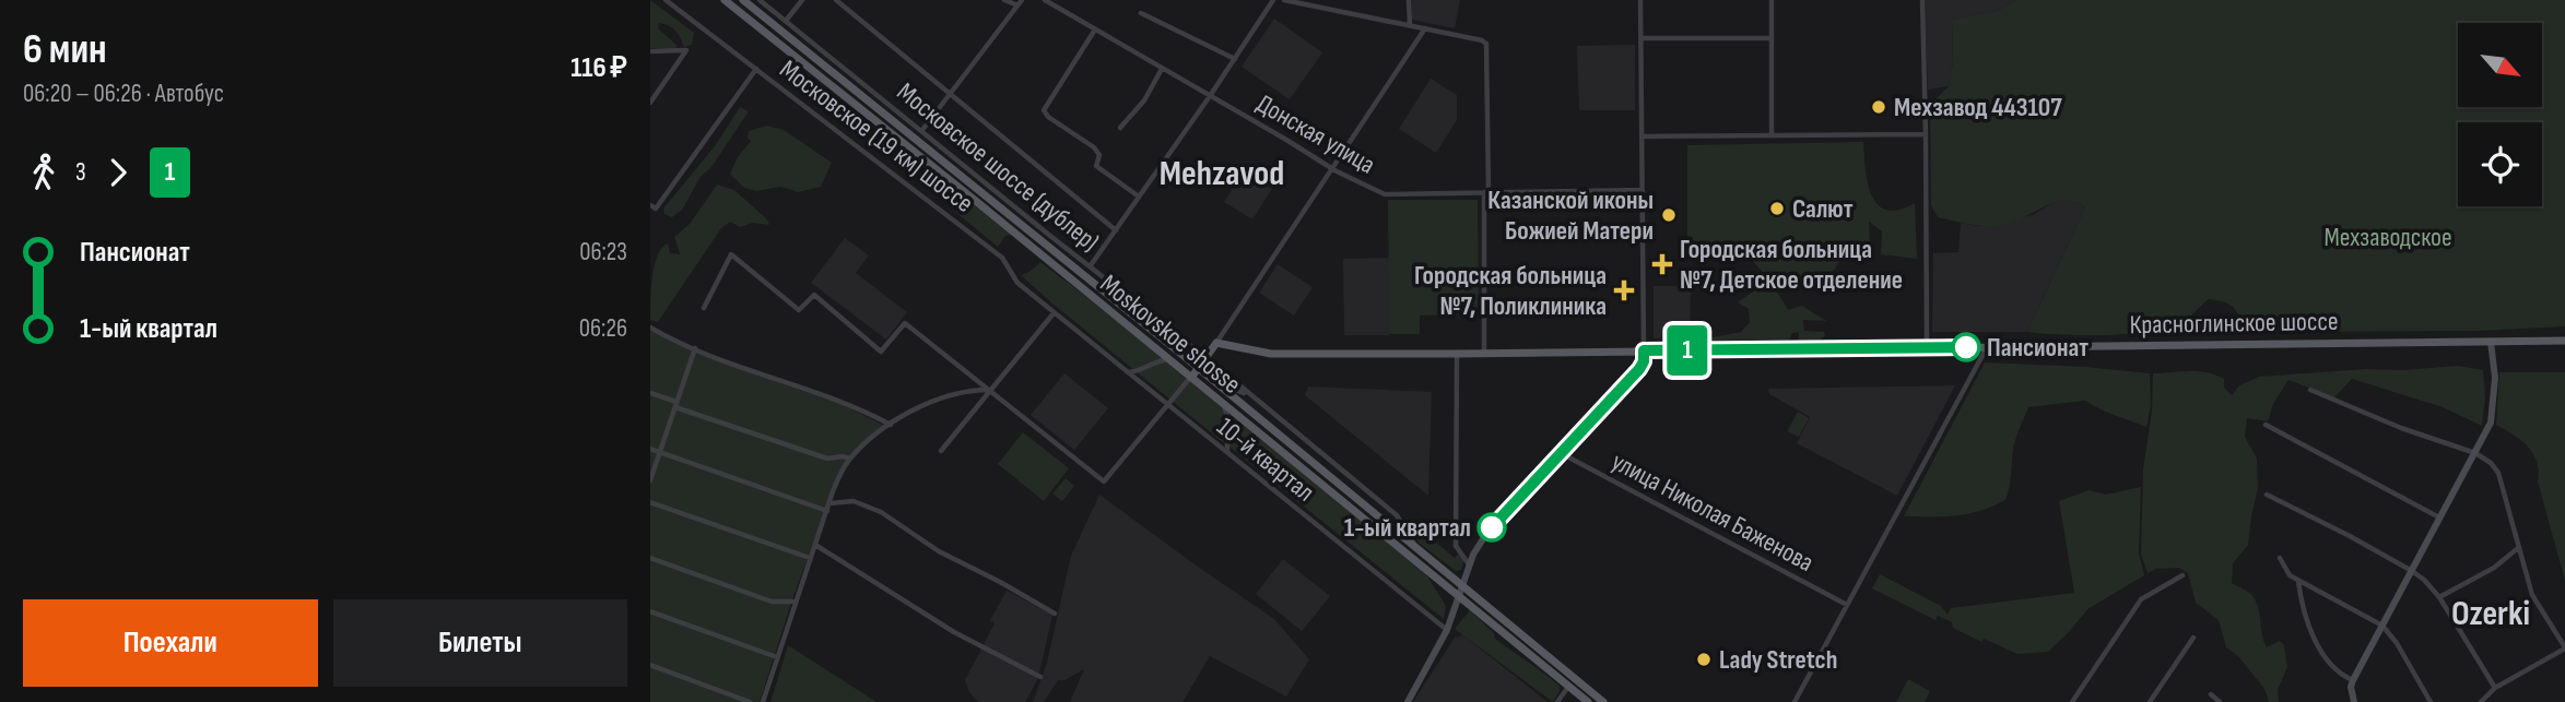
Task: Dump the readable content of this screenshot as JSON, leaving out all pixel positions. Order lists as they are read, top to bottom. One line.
{"streets":{"main road":["Красноглинское шоссе","Moskovskoe shosse"],"street":["Донская улица","Московское (19 км) шоссе","Московское шоссе (дублер)","10-й квартал","улица Николая Баженова"]},"crossings":[["Московское (19 км) шоссе","10-й квартал"],["Московское шоссе (дублер)","Moskovskoe shosse"]],"districts":["Mehzavod","Ozerki"],"parks":["Мехзаводское"],"places":{"other":["Мехзавод 443107","Салют","Казанской иконы Божией Матери","Пансионат","1-ый квартал","Lady Stretch"],"health":["Городская больница №7, Детское отделение","Городская больница №7, Поликлиника"]},"lines":["bus line 1"],"north":"bottom right","page":{"heading":["6 мин","06:20 – 06:26 · Автобус","116 ₽"],"on_map":"1","legs":["3","1"],"list":[{"name":"Пансионат","value":"06:23"},{"name":"1-ый квартал","value":"06:26"}],"buttons":["Поехали","Билеты"]}}
